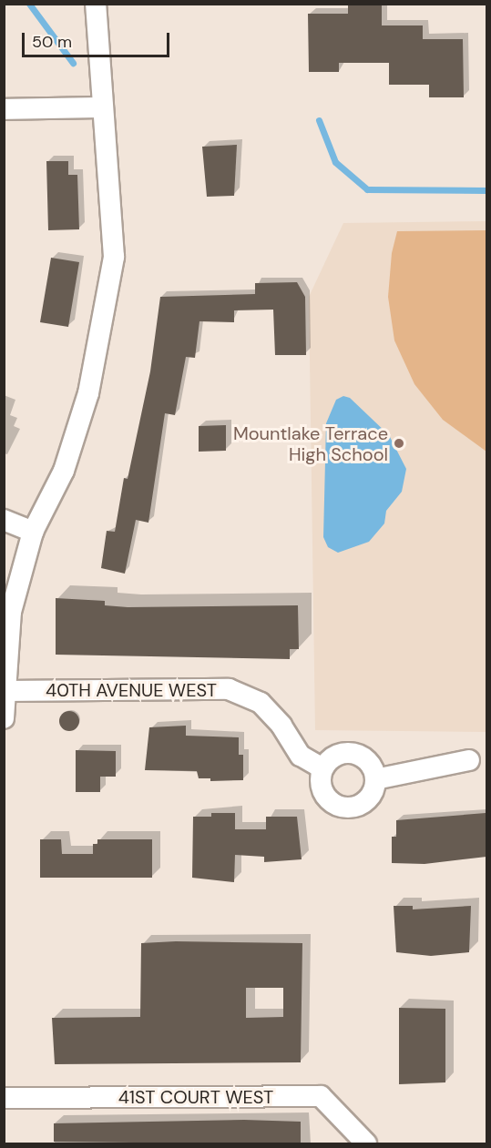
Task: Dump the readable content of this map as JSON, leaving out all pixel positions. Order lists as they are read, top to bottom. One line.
{"streets":{"street":["40TH AVENUE WEST","41ST COURT WEST"]},"places":["Mountlake Terrace High School"],"scale_bar":"50 m"}
